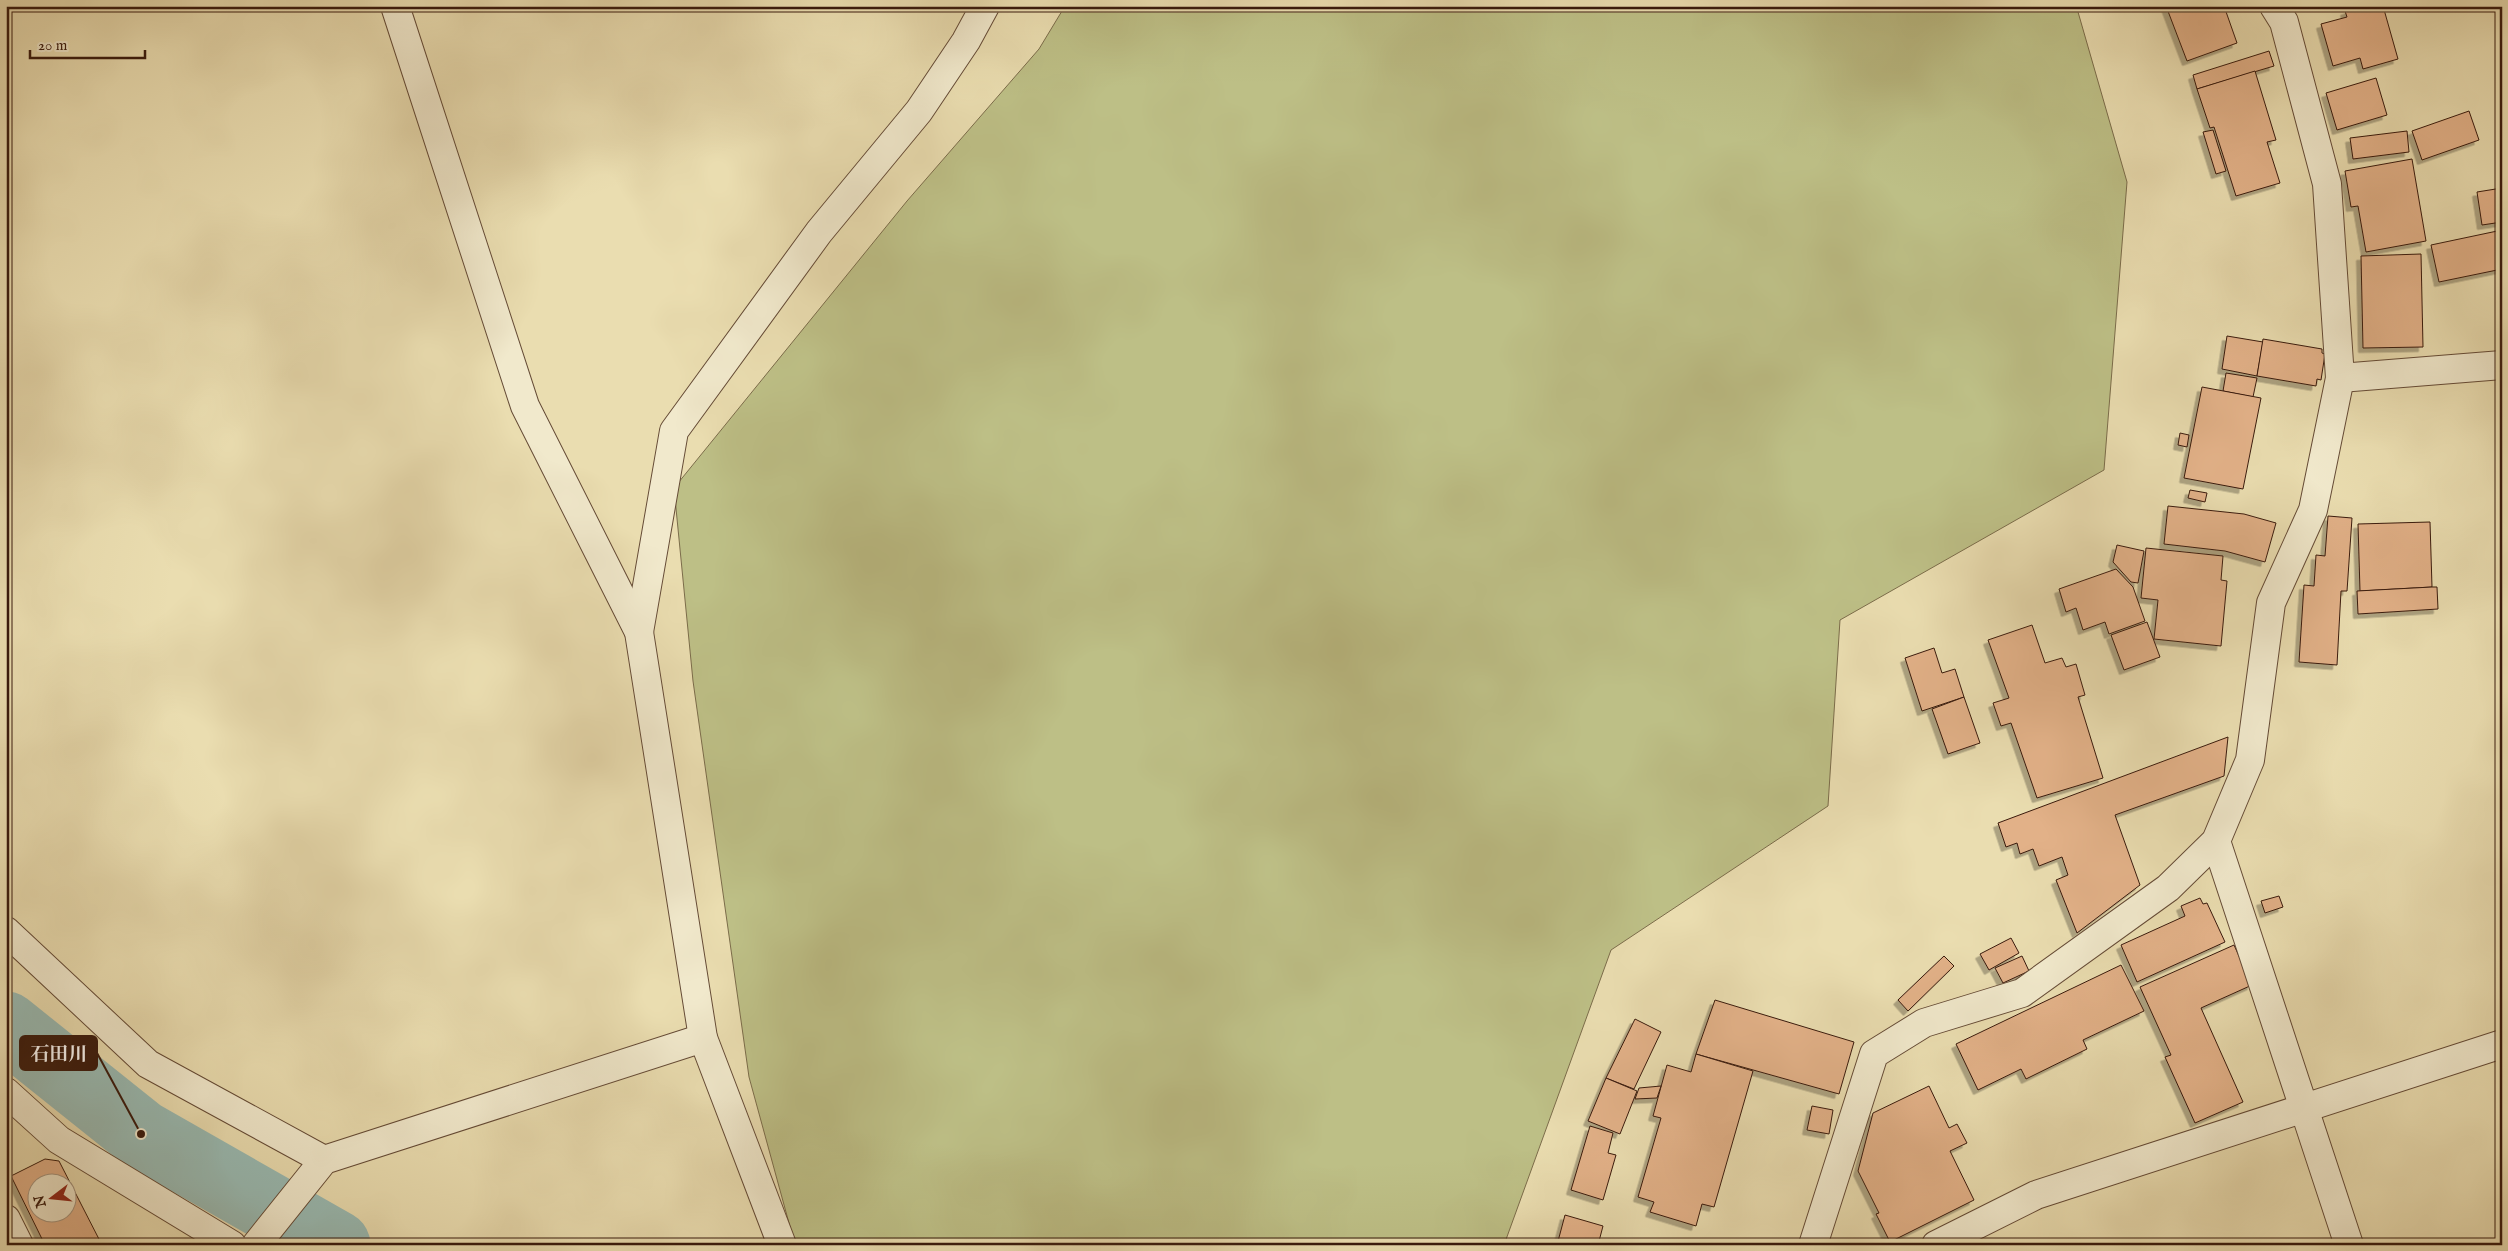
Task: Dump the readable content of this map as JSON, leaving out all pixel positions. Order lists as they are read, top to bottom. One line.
{"places":["石田川"],"scale_bar":"20 m","north":"left"}
